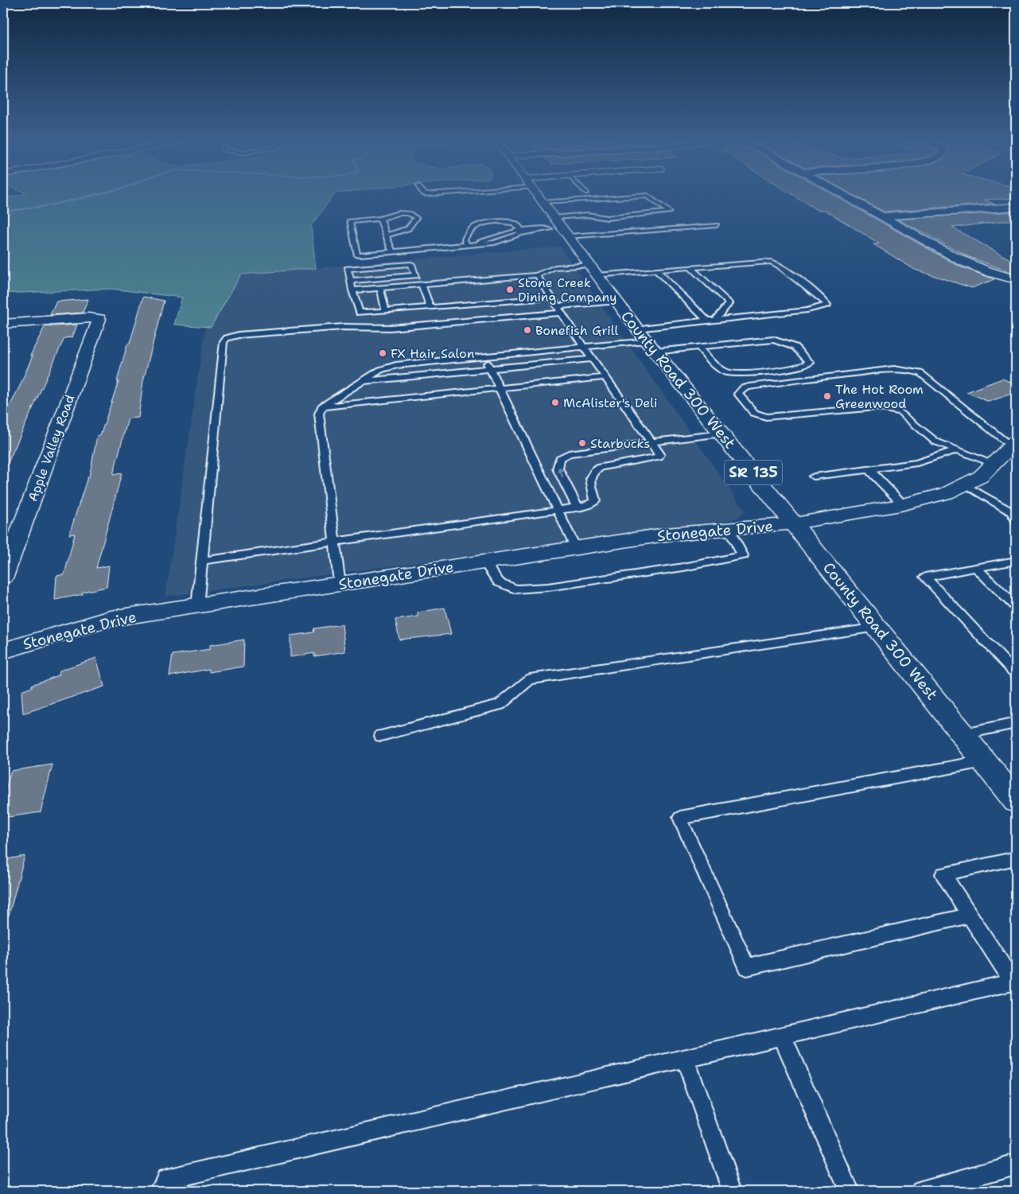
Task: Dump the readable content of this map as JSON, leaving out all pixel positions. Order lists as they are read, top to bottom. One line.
{"streets":{"street":["County Road 300 West","Apple Valley Road","SR 135","Stonegate Drive"]},"crossings":[["County Road 300 West","Stonegate Drive"]],"places":["Stone Creek Dining Company","Bonefish Grill","FX Hair Salon","The Hot Room Greenwood","McAlister's Deli","Starbucks"]}
